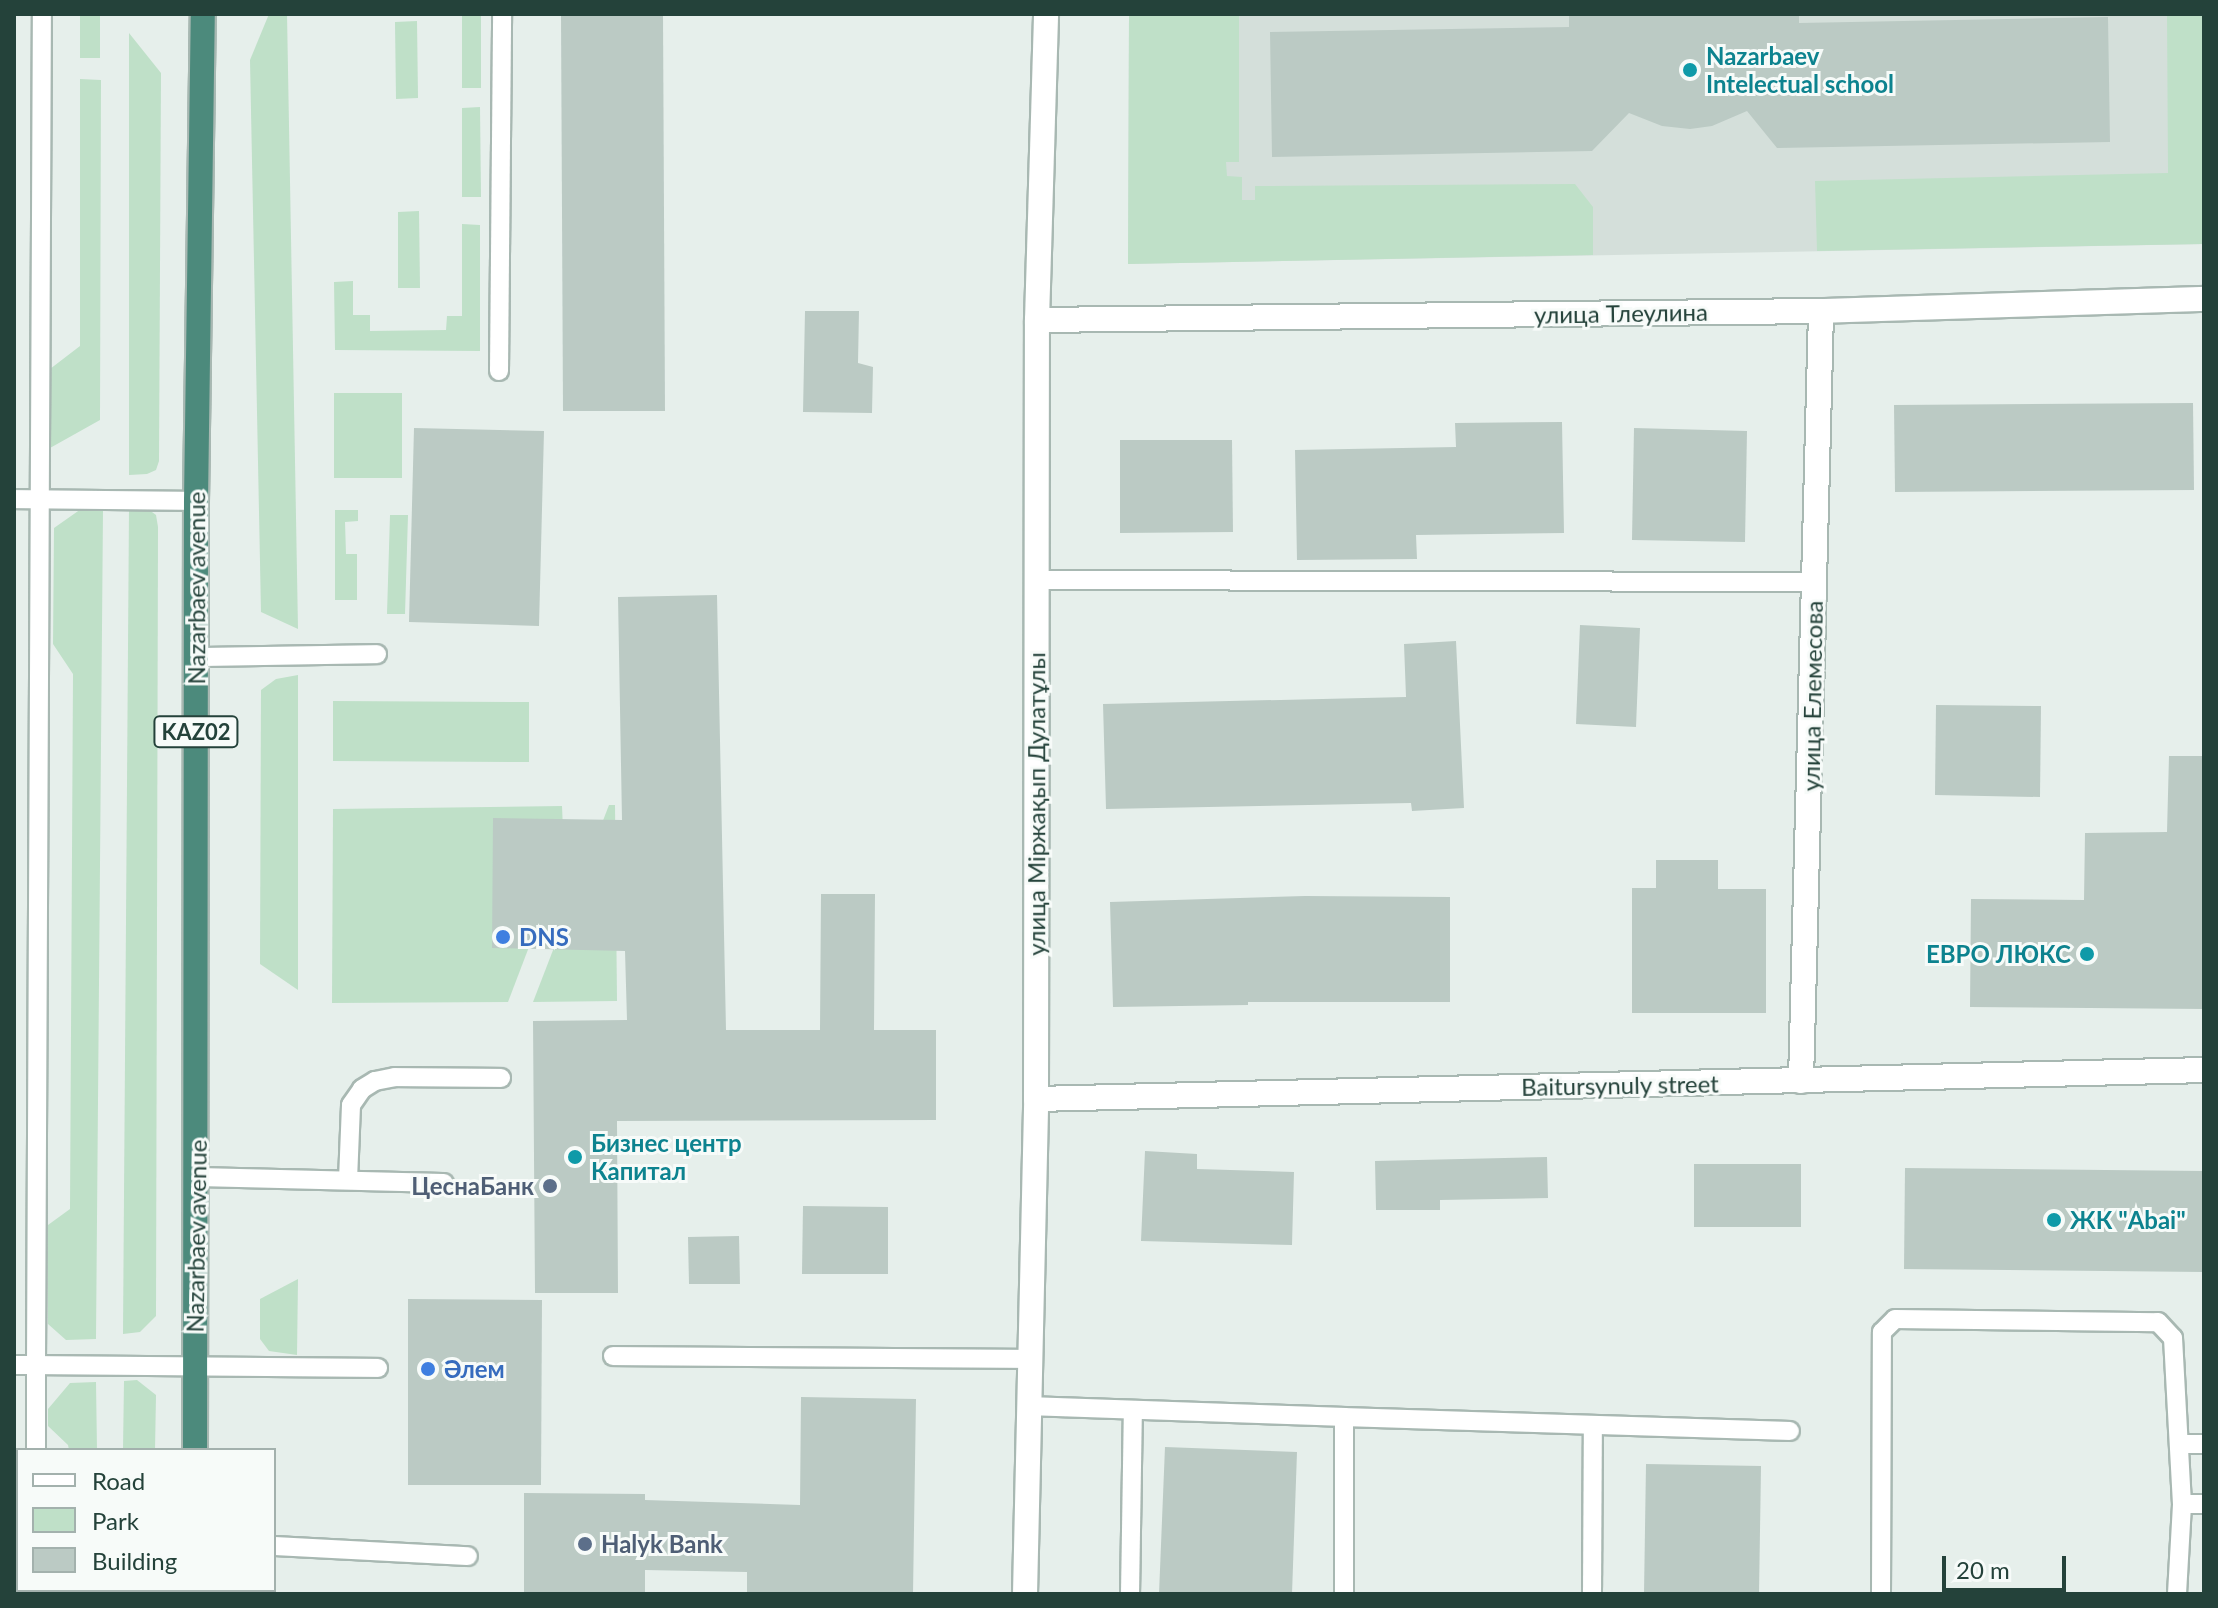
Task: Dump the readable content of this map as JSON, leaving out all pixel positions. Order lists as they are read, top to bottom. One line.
{"streets":{"highway":["Nazarbaev avenue","KАZ02"],"street":["улица Тлеулина","улица Елемесова","улица Міржақып Дулатұлы","Baitursynuly street"]},"crossings":[["улица Тлеулина","улица Елемесова"],["улица Тлеулина","улица Міржақып Дулатұлы"],["улица Елемесова","Baitursynuly street"],["улица Міржақып Дулатұлы","Baitursynuly street"]],"places":["Nazarbaev Intelectual school","DNS","ЕВРО ЛЮКС","Бизнес центр Капитал","ЦеснаБанк","ЖК \"Abai\"","Әлем","Halyk Bank"],"legend":["Road","Park","Building"],"scale_bar":"20 m"}
